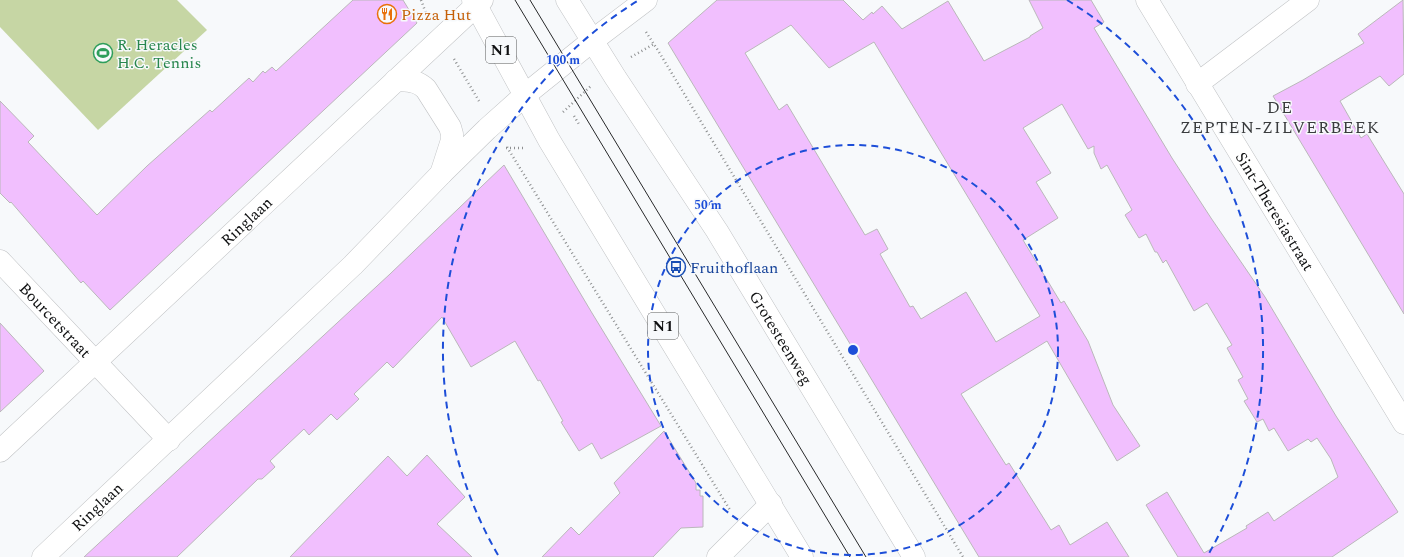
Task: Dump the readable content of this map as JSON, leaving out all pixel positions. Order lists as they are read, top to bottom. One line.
{"streets":{"street":["N1","Sint-Theresiastraat","Ringlaan","Bourcetstraat","Grotesteenweg"]},"crossings":[["N1","Ringlaan"],["Ringlaan","Bourcetstraat"],["Ringlaan","Grotesteenweg"]],"districts":["DE ZEPTEN-ZILVERBEEK"],"places":{"restaurant":["Pizza Hut"],"sports":["R. Heracles H.C. Tennis"],"bus stop":["Fruithoflaan"]},"rings":["100 m","50 m"]}
